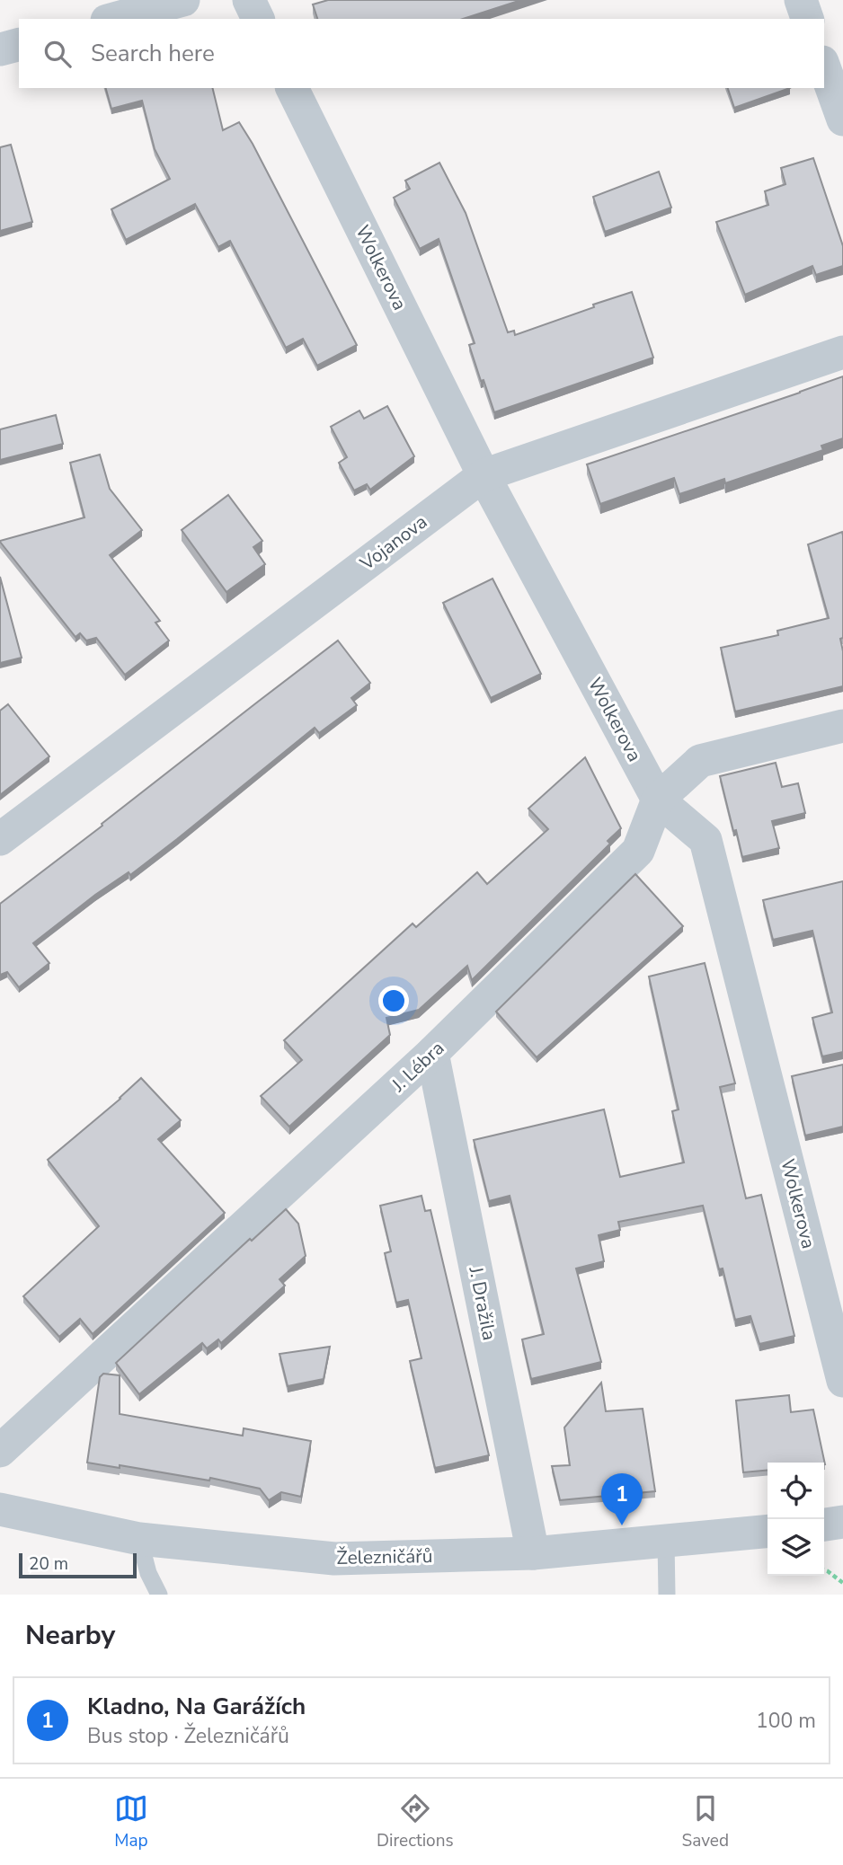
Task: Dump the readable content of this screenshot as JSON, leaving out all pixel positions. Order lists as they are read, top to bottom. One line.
{"streets":{"street":["Wolkerova","Vojanova","J. Lébra","J. Dražila","Železničářů"]},"crossings":[["Wolkerova","Vojanova"],["Wolkerova","J. Lébra"],["J. Lébra","J. Dražila"],["J. Dražila","Železničářů"]],"scale_bar":"20 m","page":{"search":"Search here","pins":"1","scale":"20 m","heading":"Nearby","list":[{"mark":"1","name":"Kladno, Na Garážích","note":"Bus stop · Železničářů","value":"100 m"}],"nav":["Map","Directions","Saved"]}}
